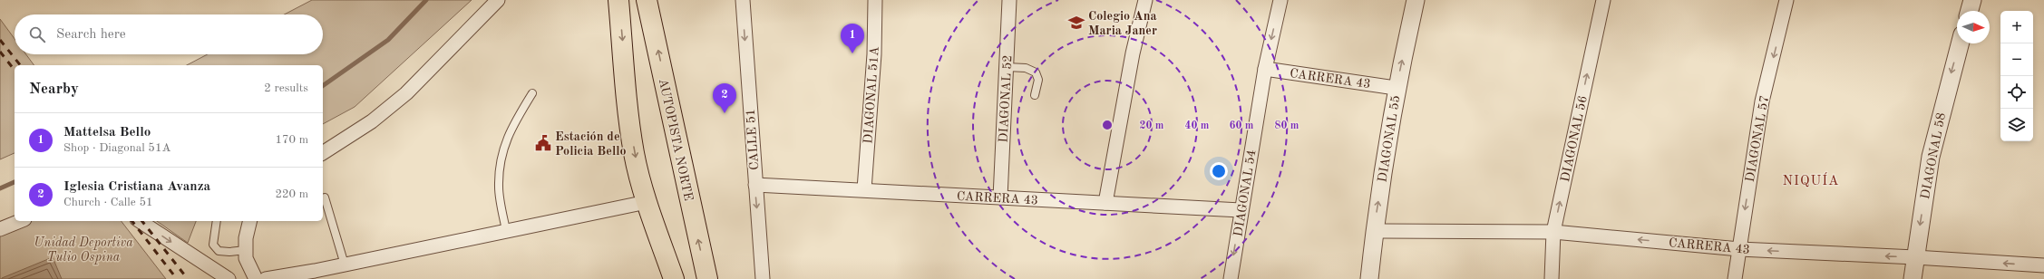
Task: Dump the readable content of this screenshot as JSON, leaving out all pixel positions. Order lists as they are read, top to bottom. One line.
{"streets":{"main road":["AUTOPISTA NORTE"],"street":["CARRERA 43","DIAGONAL 51A","DIAGONAL 52","DIAGONAL 55","DIAGONAL 56","DIAGONAL 57","CALLE 51","DIAGONAL 58","DIAGONAL 54"]},"crossings":[["CARRERA 43","DIAGONAL 51A"],["CARRERA 43","DIAGONAL 52"],["CARRERA 43","DIAGONAL 55"],["CARRERA 43","DIAGONAL 56"],["CARRERA 43","DIAGONAL 57"],["CARRERA 43","CALLE 51"],["CARRERA 43","DIAGONAL 58"],["CARRERA 43","DIAGONAL 54"]],"one_way":["CARRERA 43","DIAGONAL 55","DIAGONAL 56","DIAGONAL 57","CALLE 51","DIAGONAL 58","DIAGONAL 54"],"districts":["NIQUÍA"],"parks":["Unidad Deportiva Tulio Ospina"],"places":{"school or university":["Colegio Ana Maria Janer"],"public building":["Estación de Policia Bello"]},"north":"right","page":{"map_buttons":["+","−"],"search":"Search here","pins":["1","2"],"heading":["Nearby","2 results"],"list":[{"mark":"1","name":"Mattelsa Bello","note":"Shop · Diagonal 51A","value":"170 m"},{"mark":"2","name":"Iglesia Cristiana Avanza","note":"Church · Calle 51","value":"220 m"}]},"rings":["20 m","40 m","60 m","80 m"]}
